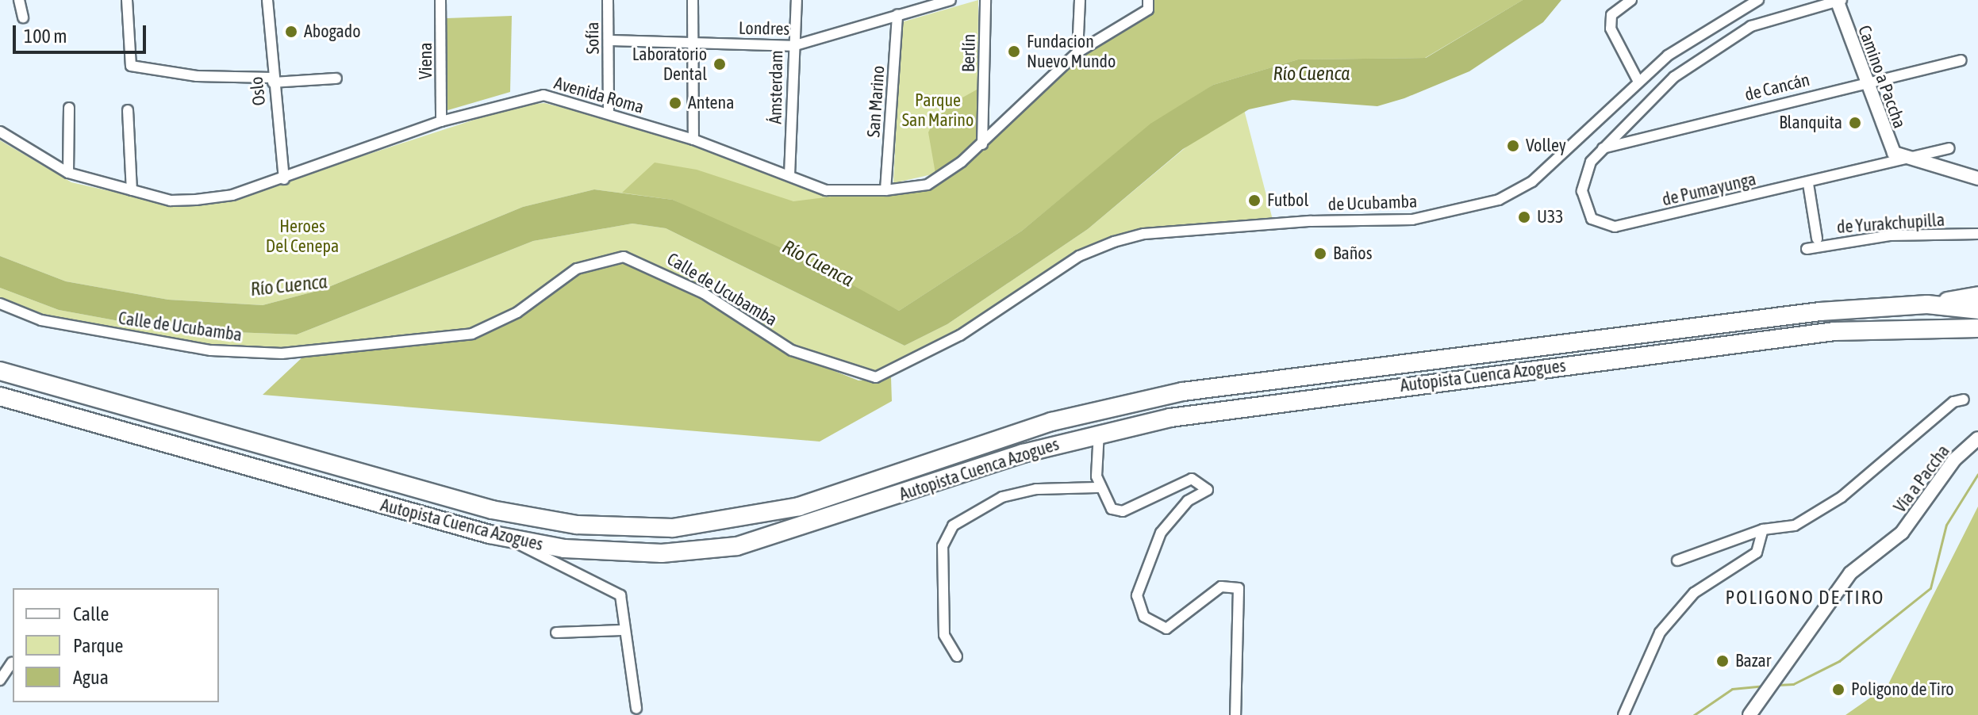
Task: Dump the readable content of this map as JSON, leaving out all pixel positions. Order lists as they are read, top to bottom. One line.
{"streets":{"highway":["Autopista Cuenca Azogues"],"main road":["Camino a Paccha","Vía a Paccha"],"street":["Londres","Sofía","Berlín","Viena","Ámsterdam","de Cancán","Oslo","Avenida Roma","San Marino","de Pumayunga","de Ucubamba","de Yurakchupilla","Calle de Ucubamba"]},"crossings":[["Londres","Sofía"],["Londres","Ámsterdam"],["Londres","San Marino"],["Sofía","Avenida Roma"],["Berlín","Avenida Roma"],["Viena","Avenida Roma"],["Camino a Paccha","de Cancán"],["Camino a Paccha","de Pumayunga"],["Ámsterdam","Avenida Roma"],["de Cancán","de Pumayunga"],["Oslo","Avenida Roma"],["Avenida Roma","San Marino"],["de Ucubamba","Calle de Ucubamba"]],"districts":["POLIGONO DE TIRO"],"water":["Río Cuenca"],"parks":["Parque San Marino","Heroes Del Cenepa"],"places":["Abogado","Fundacion Nuevo Mundo","Laboratorio Dental","Antena","Blanquita","Volley","Futbol","U33","Baños","Bazar","Poligono de Tiro"],"legend":["Calle","Parque","Agua"],"scale_bar":"100 m"}
